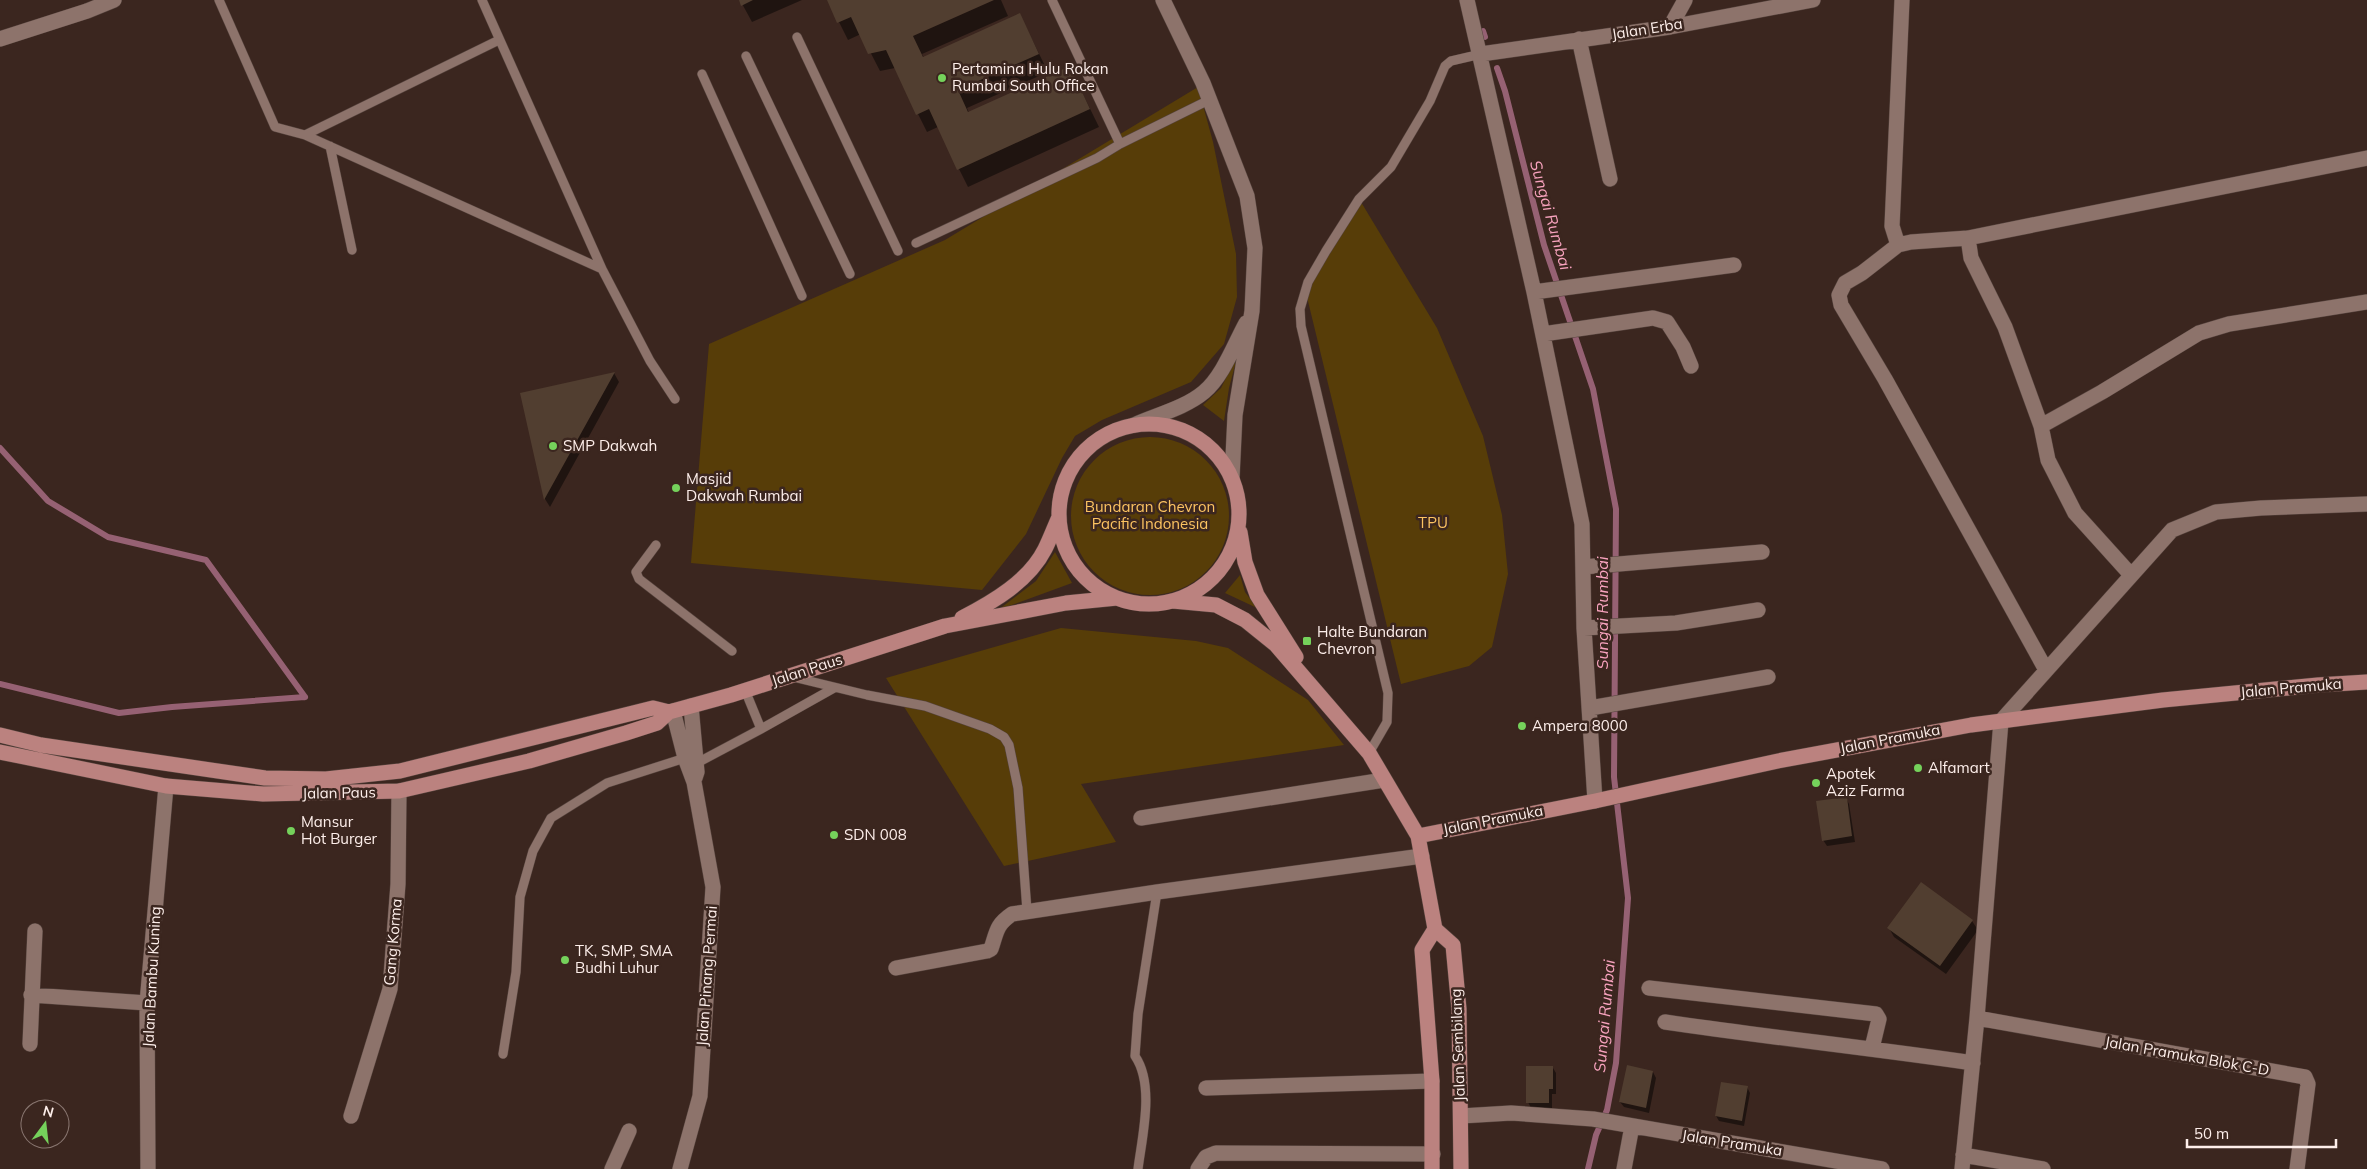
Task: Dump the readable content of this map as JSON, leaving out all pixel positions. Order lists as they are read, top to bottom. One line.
{"streets":{"main road":["Jalan Paus","Jalan Pramuka","Jalan Sembilang"],"street":["Jalan Erba","Gang Korma","Jalan Pinang Permai","Jalan Bambu Kuning","Jalan Pramuka Blok C-D"]},"crossings":[["Jalan Paus","Gang Korma"],["Jalan Paus","Jalan Pinang Permai"],["Jalan Paus","Jalan Bambu Kuning"],["Jalan Pramuka","Jalan Sembilang"]],"water":["Sungai Rumbai"],"parks":["Bundaran Chevron Pacific Indonesia","TPU"],"places":{"other":["Pertamina Hulu Rokan Rumbai South Office","SMP Dakwah","Masjid Dakwah Rumbai","Ampera 8000","Alfamart","Apotek Aziz Farma","Mansur Hot Burger","SDN 008","TK, SMP, SMA Budhi Luhur"],"transit":["Halte Bundaran Chevron"]},"scale_bar":"50 m","north":"top"}
